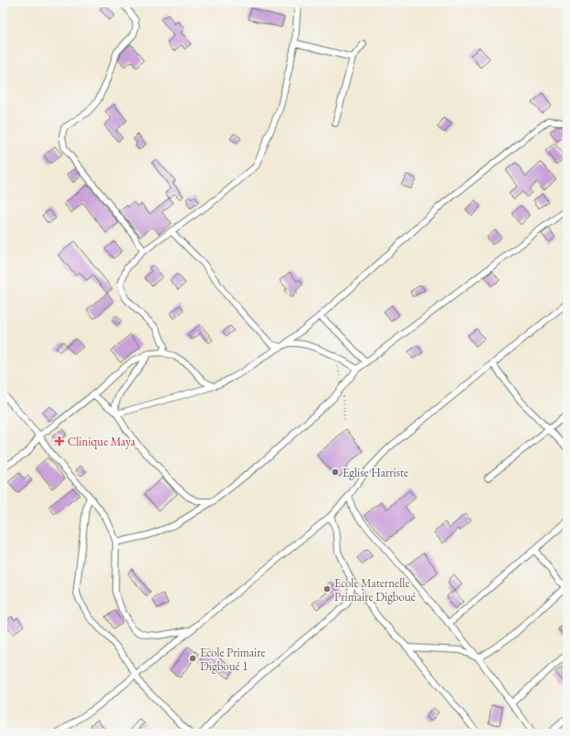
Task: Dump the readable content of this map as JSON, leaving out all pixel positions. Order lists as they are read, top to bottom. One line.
{"places":{"health":["Clinique Maya"],"other":["Eglise Harriste","Ecole Maternelle Primaire Digboué","Ecole Primaire Digboué 1"]}}
